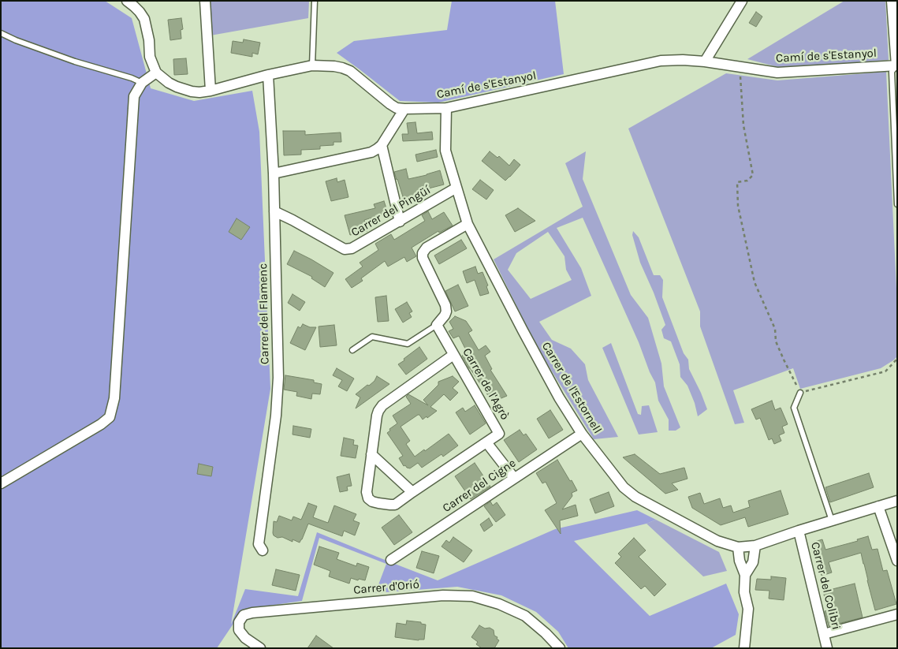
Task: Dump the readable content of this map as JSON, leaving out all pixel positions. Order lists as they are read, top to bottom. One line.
{"streets":{"street":["Camí de s'Estanyol","Carrer del Pingüí","Carrer del Flamenc","Carrer de l'Agrò","Carrer de l'Estornell","Carrer del Cigne","Carrer del Colibri","Carrer d'Orió"]},"crossings":[["Camí de s'Estanyol","Carrer del Flamenc"],["Camí de s'Estanyol","Carrer de l'Estornell"],["Carrer del Pingüí","Carrer del Flamenc"],["Carrer del Pingüí","Carrer de l'Estornell"],["Carrer de l'Estornell","Carrer del Cigne"],["Carrer de l'Estornell","Carrer del Colibri"]]}
